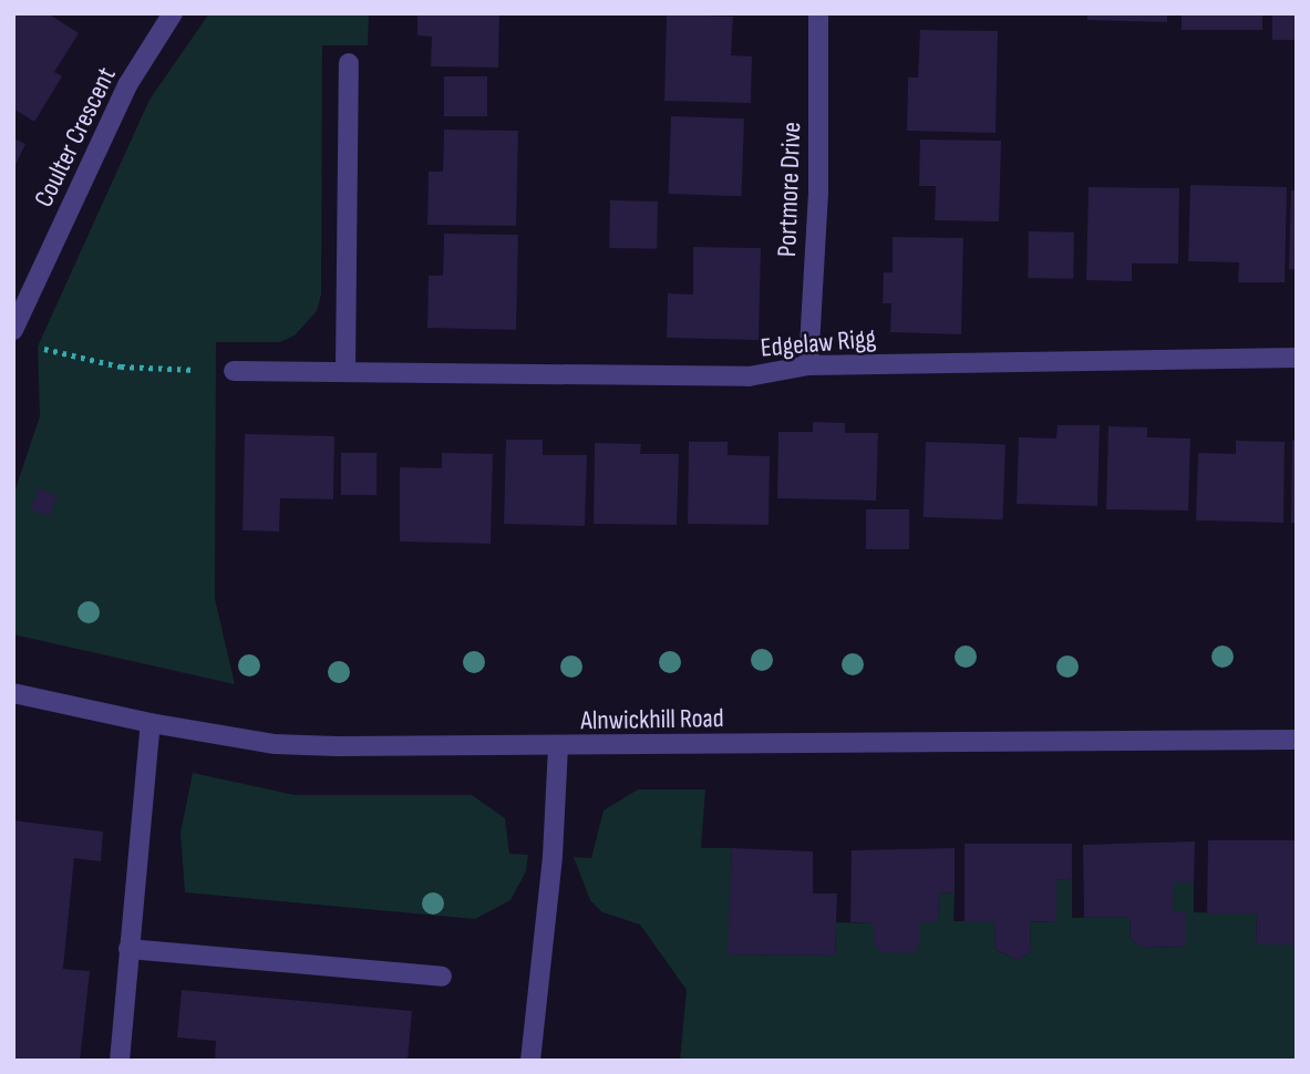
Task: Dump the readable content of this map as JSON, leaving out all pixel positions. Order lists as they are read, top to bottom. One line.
{"streets":{"street":["Coulter Crescent","Portmore Drive","Edgelaw Rigg","Alnwickhill Road"]},"crossings":[["Portmore Drive","Edgelaw Rigg"]]}
